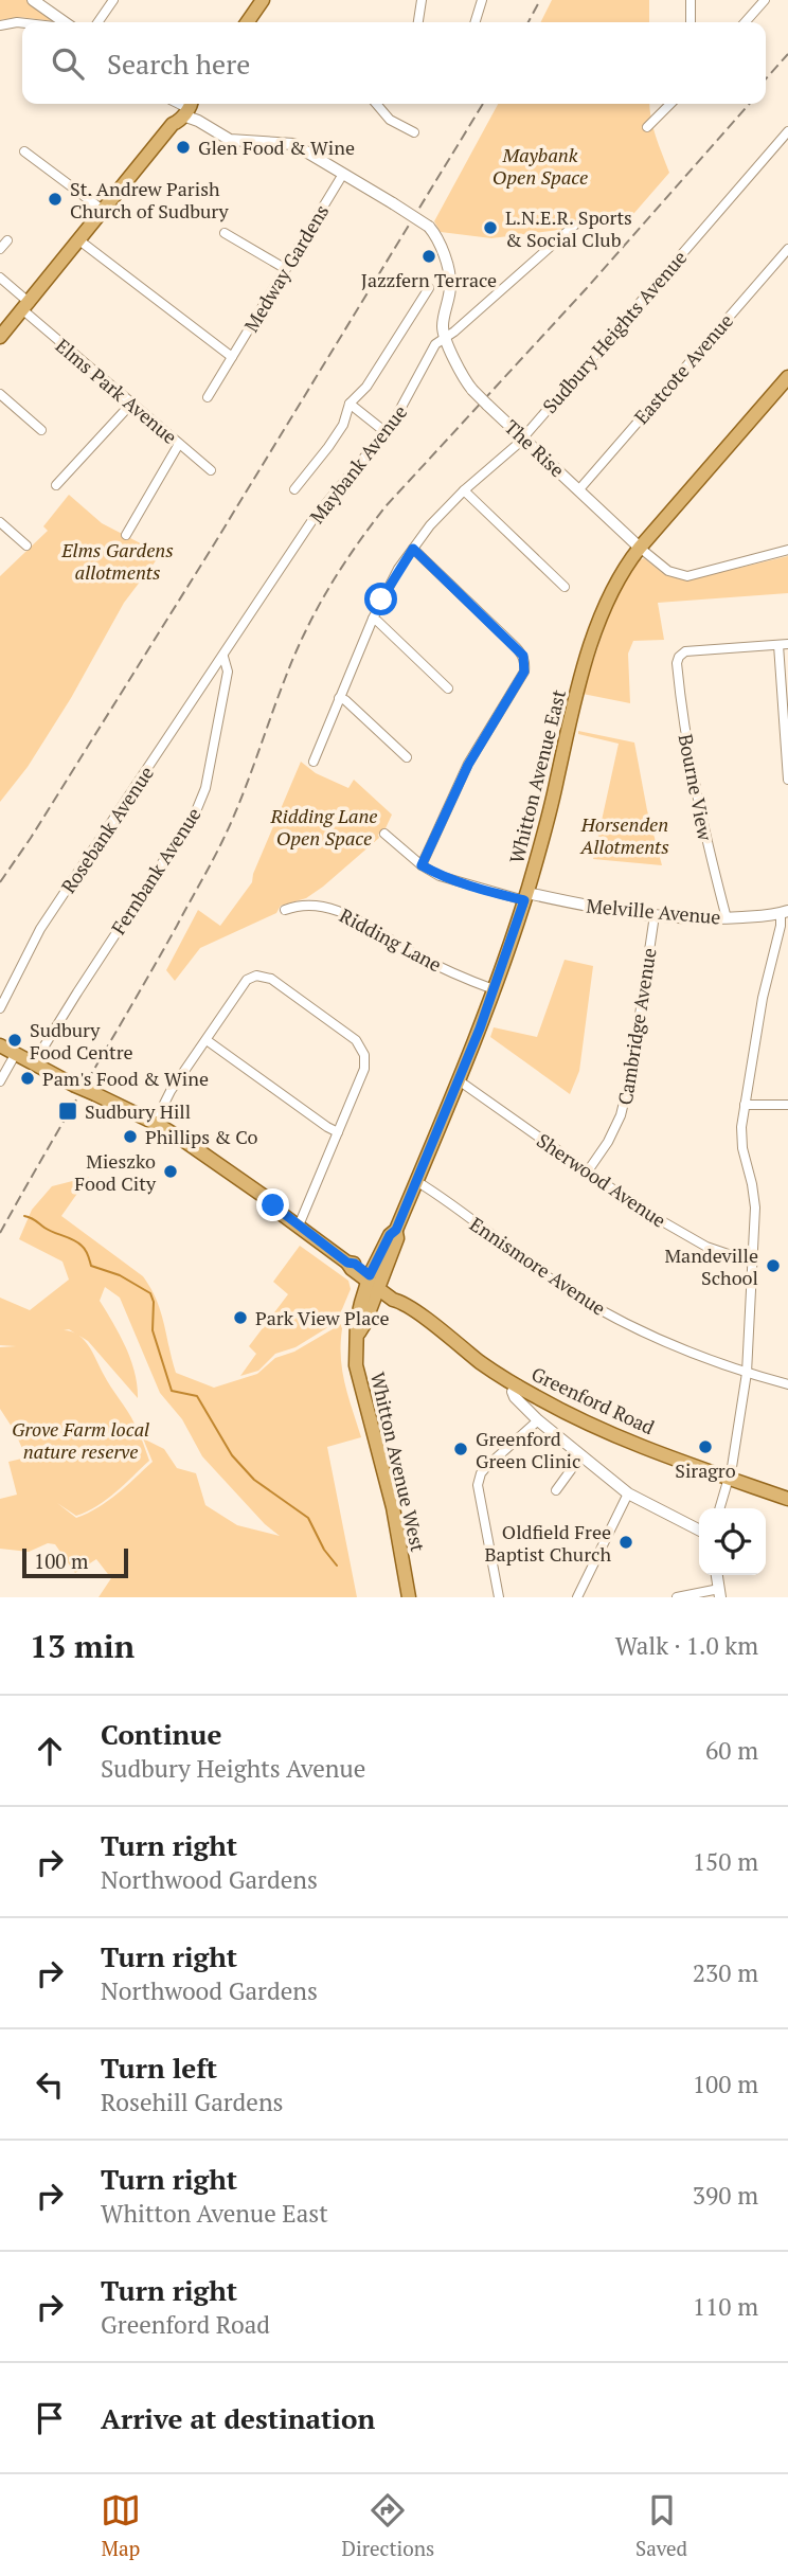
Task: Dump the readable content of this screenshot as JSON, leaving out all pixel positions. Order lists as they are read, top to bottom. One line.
{"streets":{"main road":["Whitton Avenue East","Greenford Road","Whitton Avenue West"],"street":["Medway Gardens","Sudbury Heights Avenue","Eastcote Avenue","Elms Park Avenue","The Rise","Maybank Avenue","Bourne View","Rosebank Avenue","Fernbank Avenue","Melville Avenue","Ridding Lane","Cambridge Avenue","Sherwood Avenue","Ennismore Avenue"]},"crossings":[["Sudbury Heights Avenue","The Rise"],["Eastcote Avenue","The Rise"],["The Rise","Maybank Avenue"],["The Rise","Whitton Avenue East"],["Maybank Avenue","Rosebank Avenue"],["Maybank Avenue","Fernbank Avenue"],["Whitton Avenue East","Melville Avenue"],["Whitton Avenue East","Ridding Lane"],["Whitton Avenue East","Sherwood Avenue"],["Whitton Avenue East","Ennismore Avenue"],["Whitton Avenue East","Greenford Road"],["Whitton Avenue East","Whitton Avenue West"],["Bourne View","Melville Avenue"],["Rosebank Avenue","Fernbank Avenue"],["Fernbank Avenue","Greenford Road"],["Melville Avenue","Cambridge Avenue"],["Cambridge Avenue","Sherwood Avenue"],["Greenford Road","Whitton Avenue West"]],"parks":["Maybank Open Space","Elms Gardens allotments","Ridding Lane Open Space","Horsenden Allotments","Grove Farm local nature reserve"],"places":{"other":["Glen Food & Wine","St. Andrew Parish Church of Sudbury","L.N.E.R. Sports & Social Club","Jazzfern Terrace","Sudbury Food Centre","Pam's Food & Wine","Phillips & Co","Mieszko Food City","Mandeville School","Park View Place","Siragro","Greenford Green Clinic","Oldfield Free Baptist Church"],"transit":["Sudbury Hill"]},"scale_bar":"100 m","page":{"search":"Search here","scale":"100 m","heading":["13 min","Walk · 1.0 km"],"list":[["Continue","Sudbury Heights Avenue","60 m"],["Turn right","Northwood Gardens","150 m"],["Turn right","Northwood Gardens","230 m"],["Turn left","Rosehill Gardens","100 m"],["Turn right","Whitton Avenue East","390 m"],["Turn right","Greenford Road","110 m"],"Arrive at destination"],"nav":["Map","Directions","Saved"]}}
